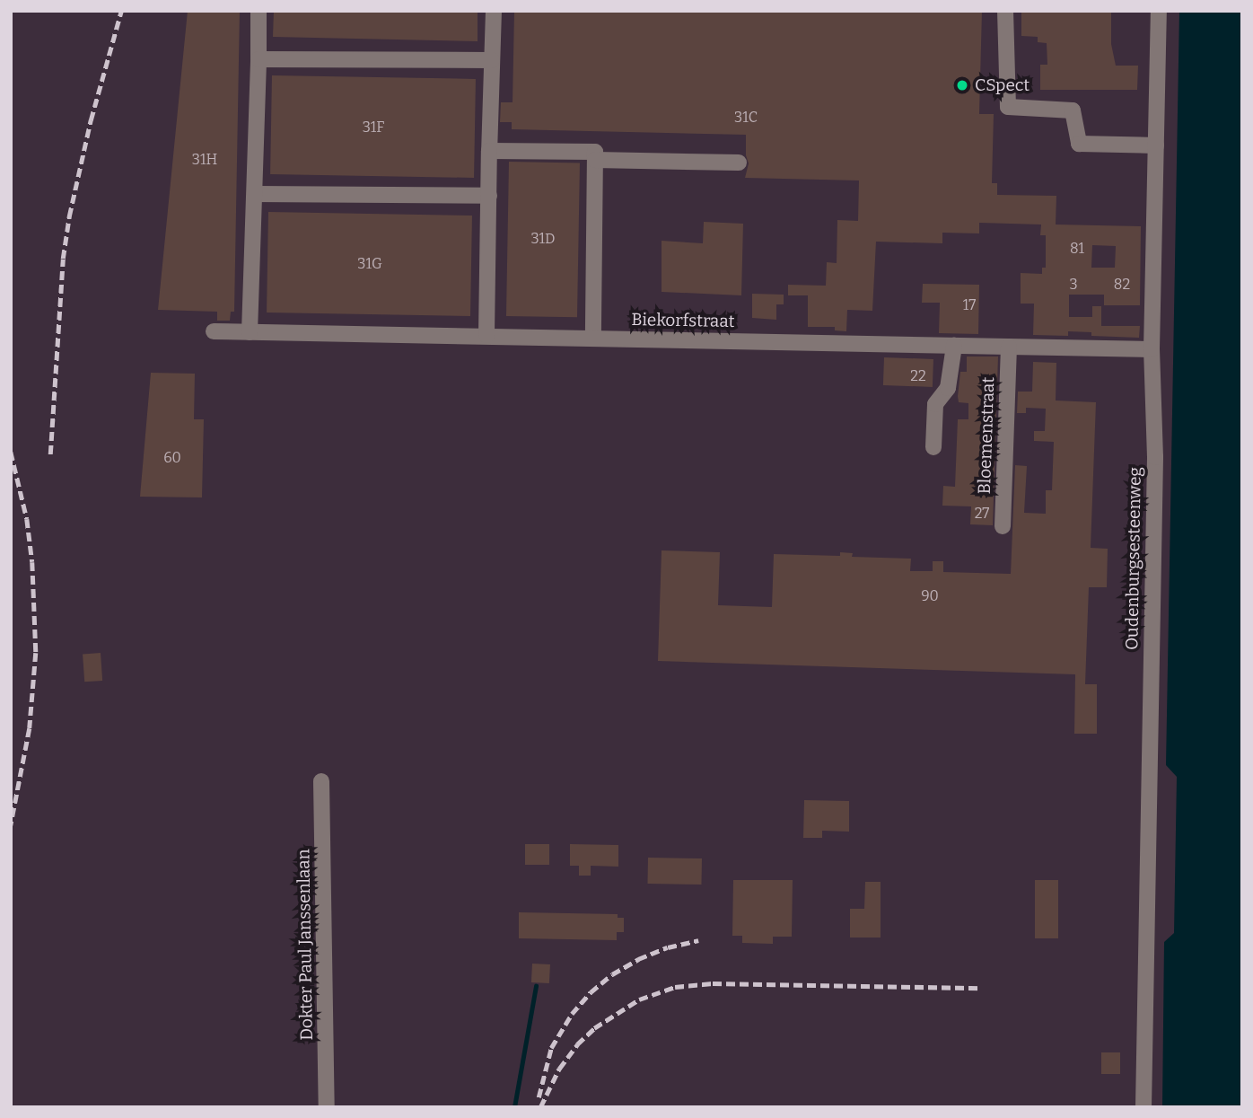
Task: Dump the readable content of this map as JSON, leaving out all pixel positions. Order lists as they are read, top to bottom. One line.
{"streets":{"street":["Biekorfstraat","Bloemenstraat","Oudenburgsesteenweg","Dokter Paul Janssenlaan"]},"crossings":[["Biekorfstraat","Bloemenstraat"],["Biekorfstraat","Oudenburgsesteenweg"]],"places":["CSpect"],"house_numbers":["31C","31F","31H","31D","81","31G","3","82","17","22","60","27","90"]}
